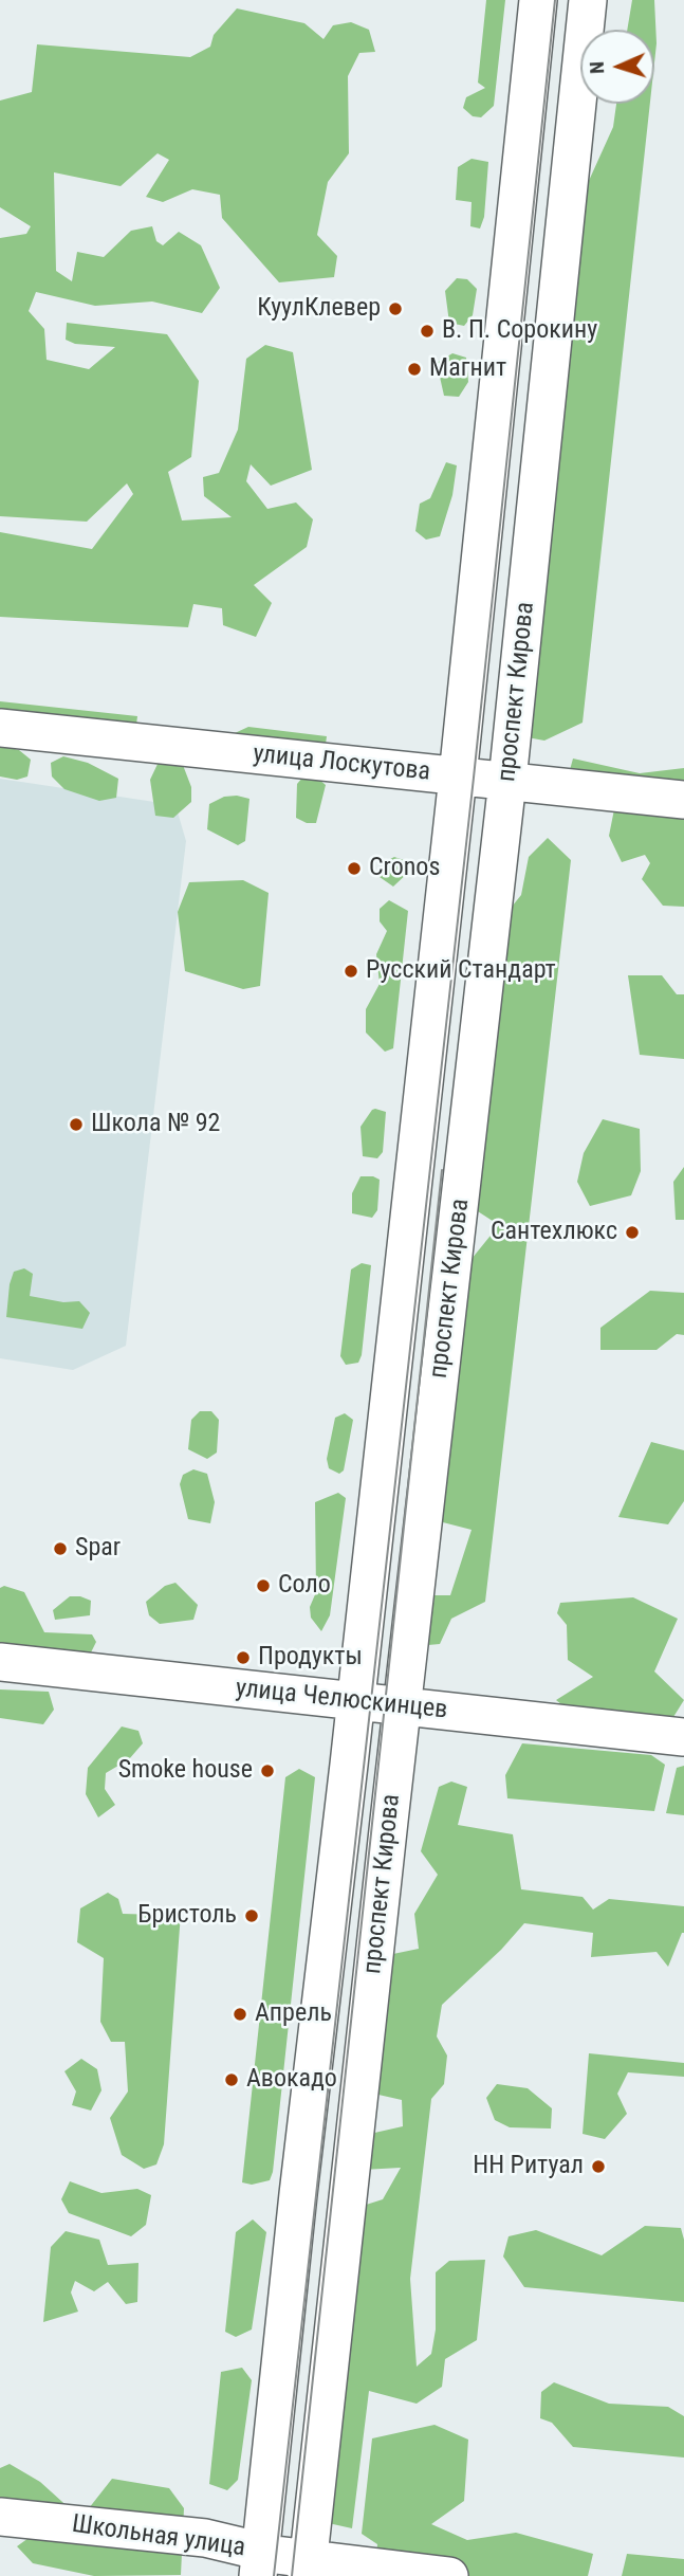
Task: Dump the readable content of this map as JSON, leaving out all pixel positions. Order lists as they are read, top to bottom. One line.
{"streets":{"street":["проспект Кирова","улица Лоскутова","улица Челюскинцев","Школьная улица"]},"crossings":[["проспект Кирова","улица Лоскутова"],["проспект Кирова","улица Челюскинцев"],["проспект Кирова","Школьная улица"]],"places":["КуулКлевер","В. П. Сорокину","Магнит","Cronos","Русский Стандарт","Школа № 92","Сантехлюкс","Spar","Соло","Продукты","Smoke house","Бристоль","Апрель","Авокадо","НН Ритуал"],"north":"left"}
